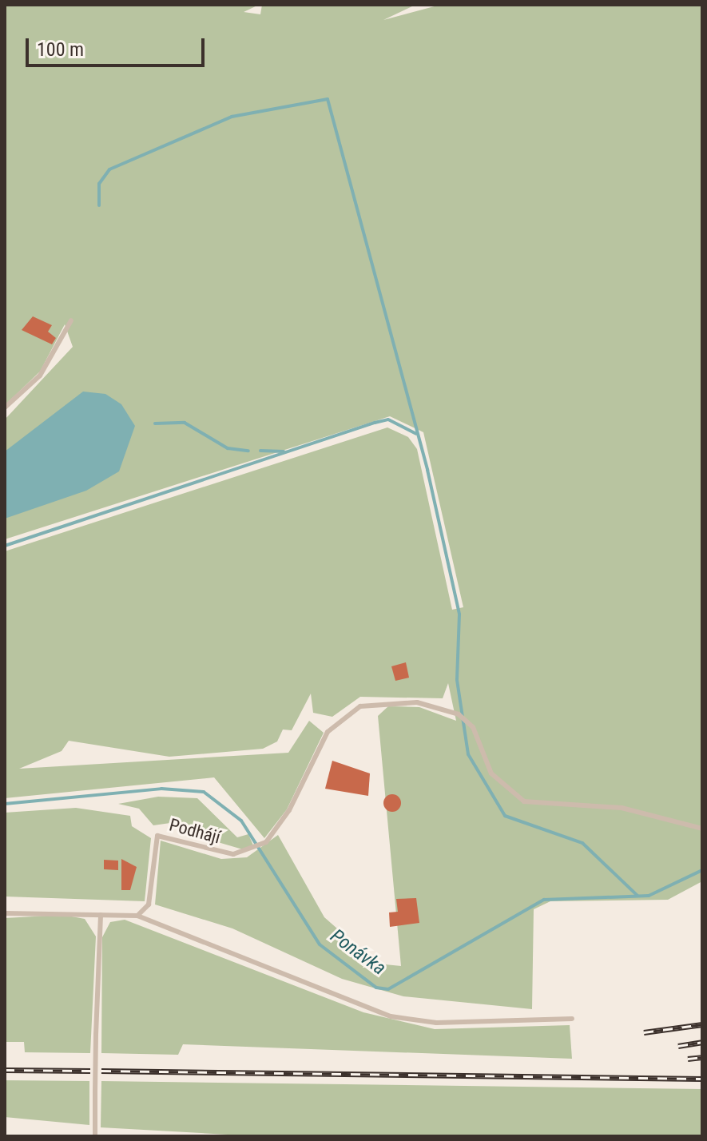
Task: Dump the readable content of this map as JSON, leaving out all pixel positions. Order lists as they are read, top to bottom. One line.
{"streets":{"lane":["Podhájí"]},"water":["Ponávka"],"scale_bar":"100 m"}
